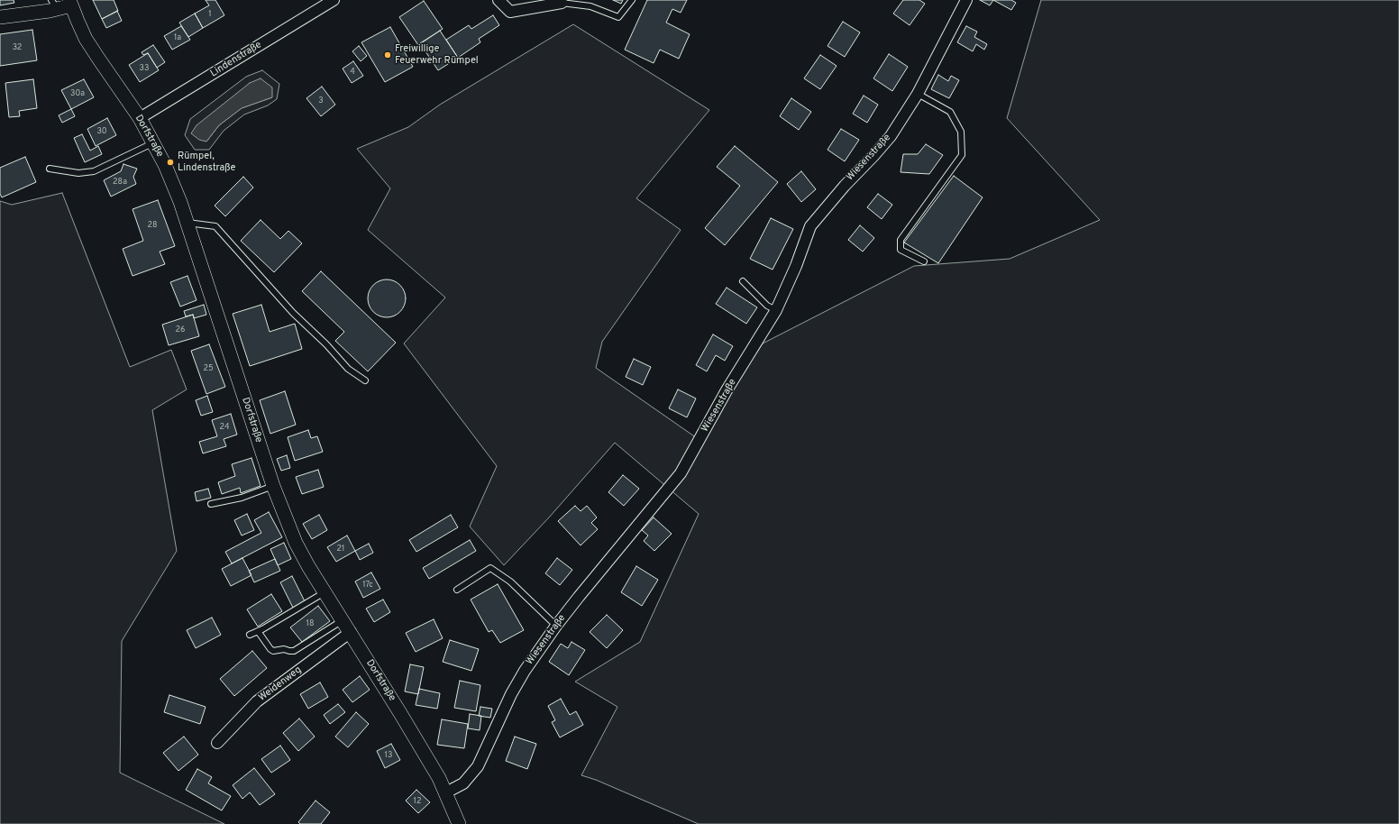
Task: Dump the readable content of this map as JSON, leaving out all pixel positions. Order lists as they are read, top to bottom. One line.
{"streets":{"street":["Lindenstraße","Dorfstraße","Wiesenstraße","Weidenweg"]},"crossings":[["Lindenstraße","Dorfstraße"],["Dorfstraße","Wiesenstraße"],["Dorfstraße","Weidenweg"]],"places":["Freiwillige Feuerwehr Rümpel","Rümpel, Lindenstraße"],"house_numbers":["1","1a","32","33","4","30a","3","30","28a","28","26","25","24","21","17c","18","13","12"]}
